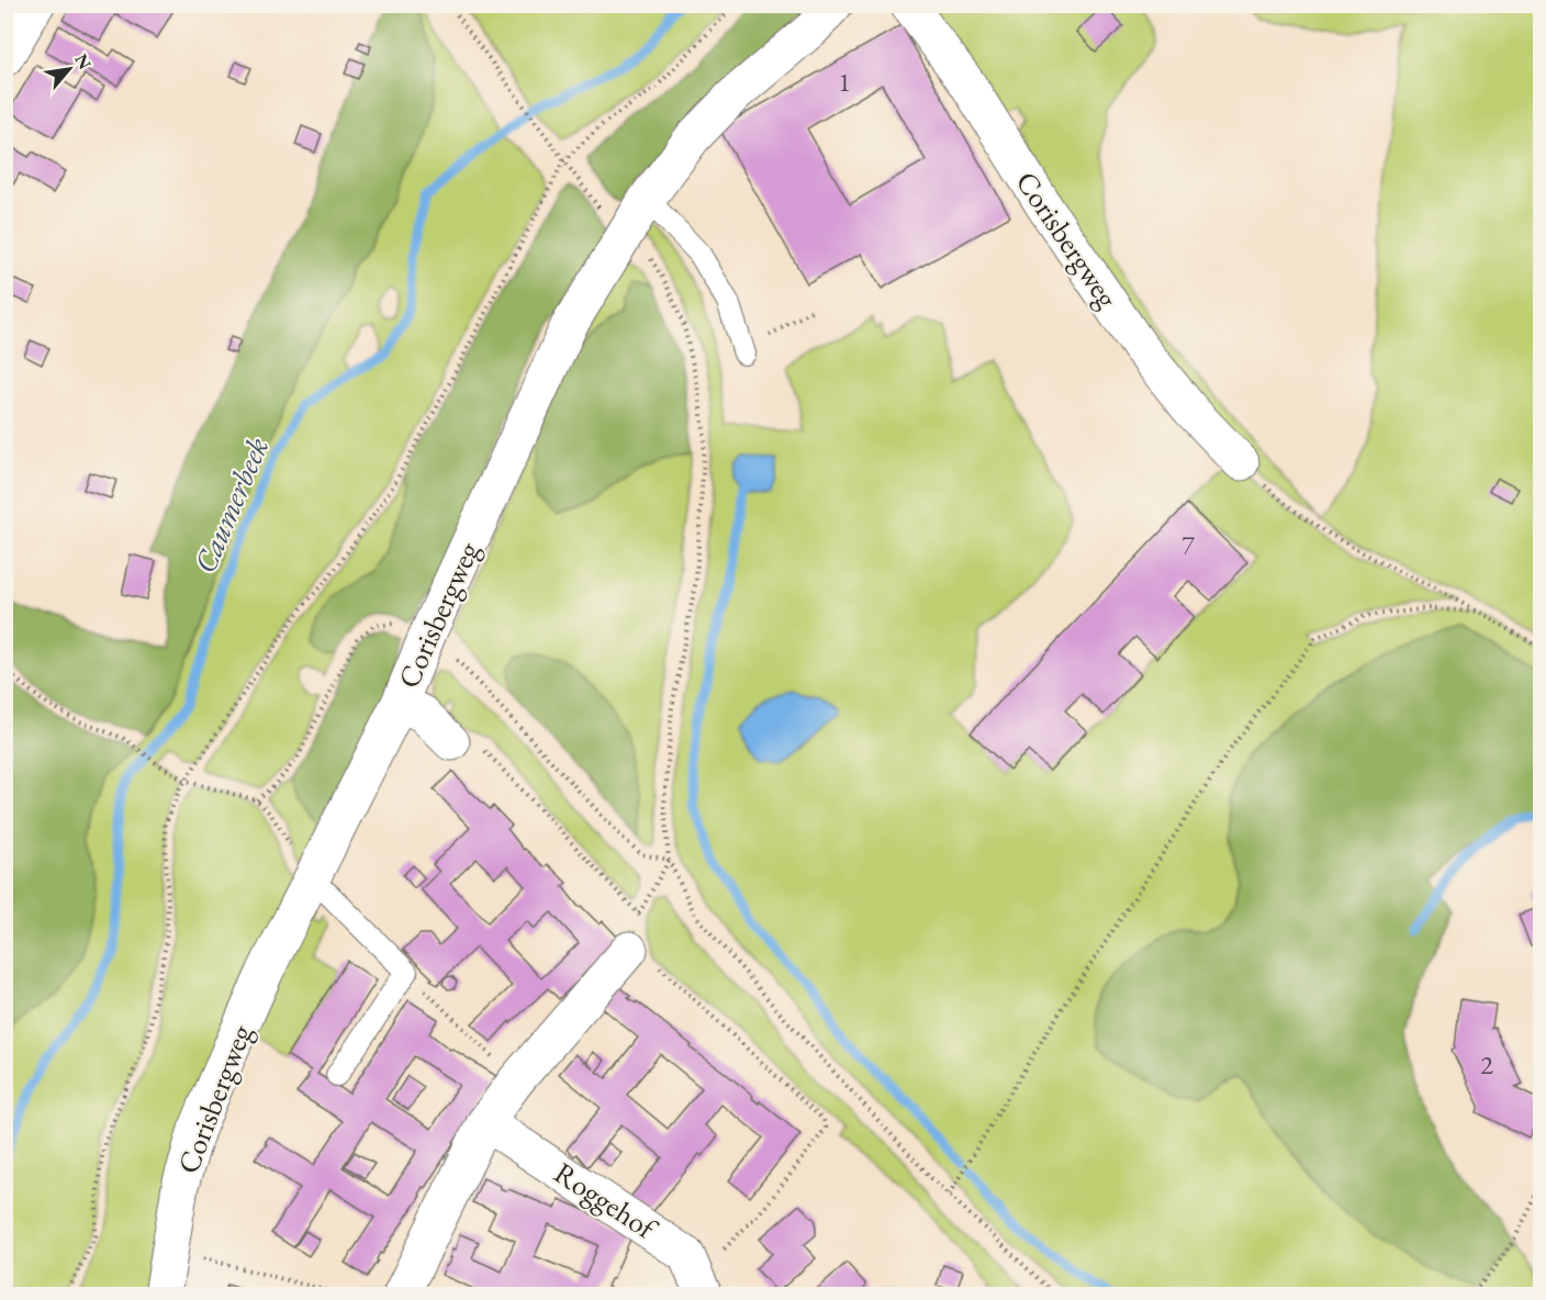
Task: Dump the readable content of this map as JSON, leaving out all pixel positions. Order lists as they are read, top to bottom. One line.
{"streets":{"street":["Corisbergweg","Roggehof"]},"water":["Caumerbeek"],"house_numbers":["1","7","2"],"north":"top right"}
